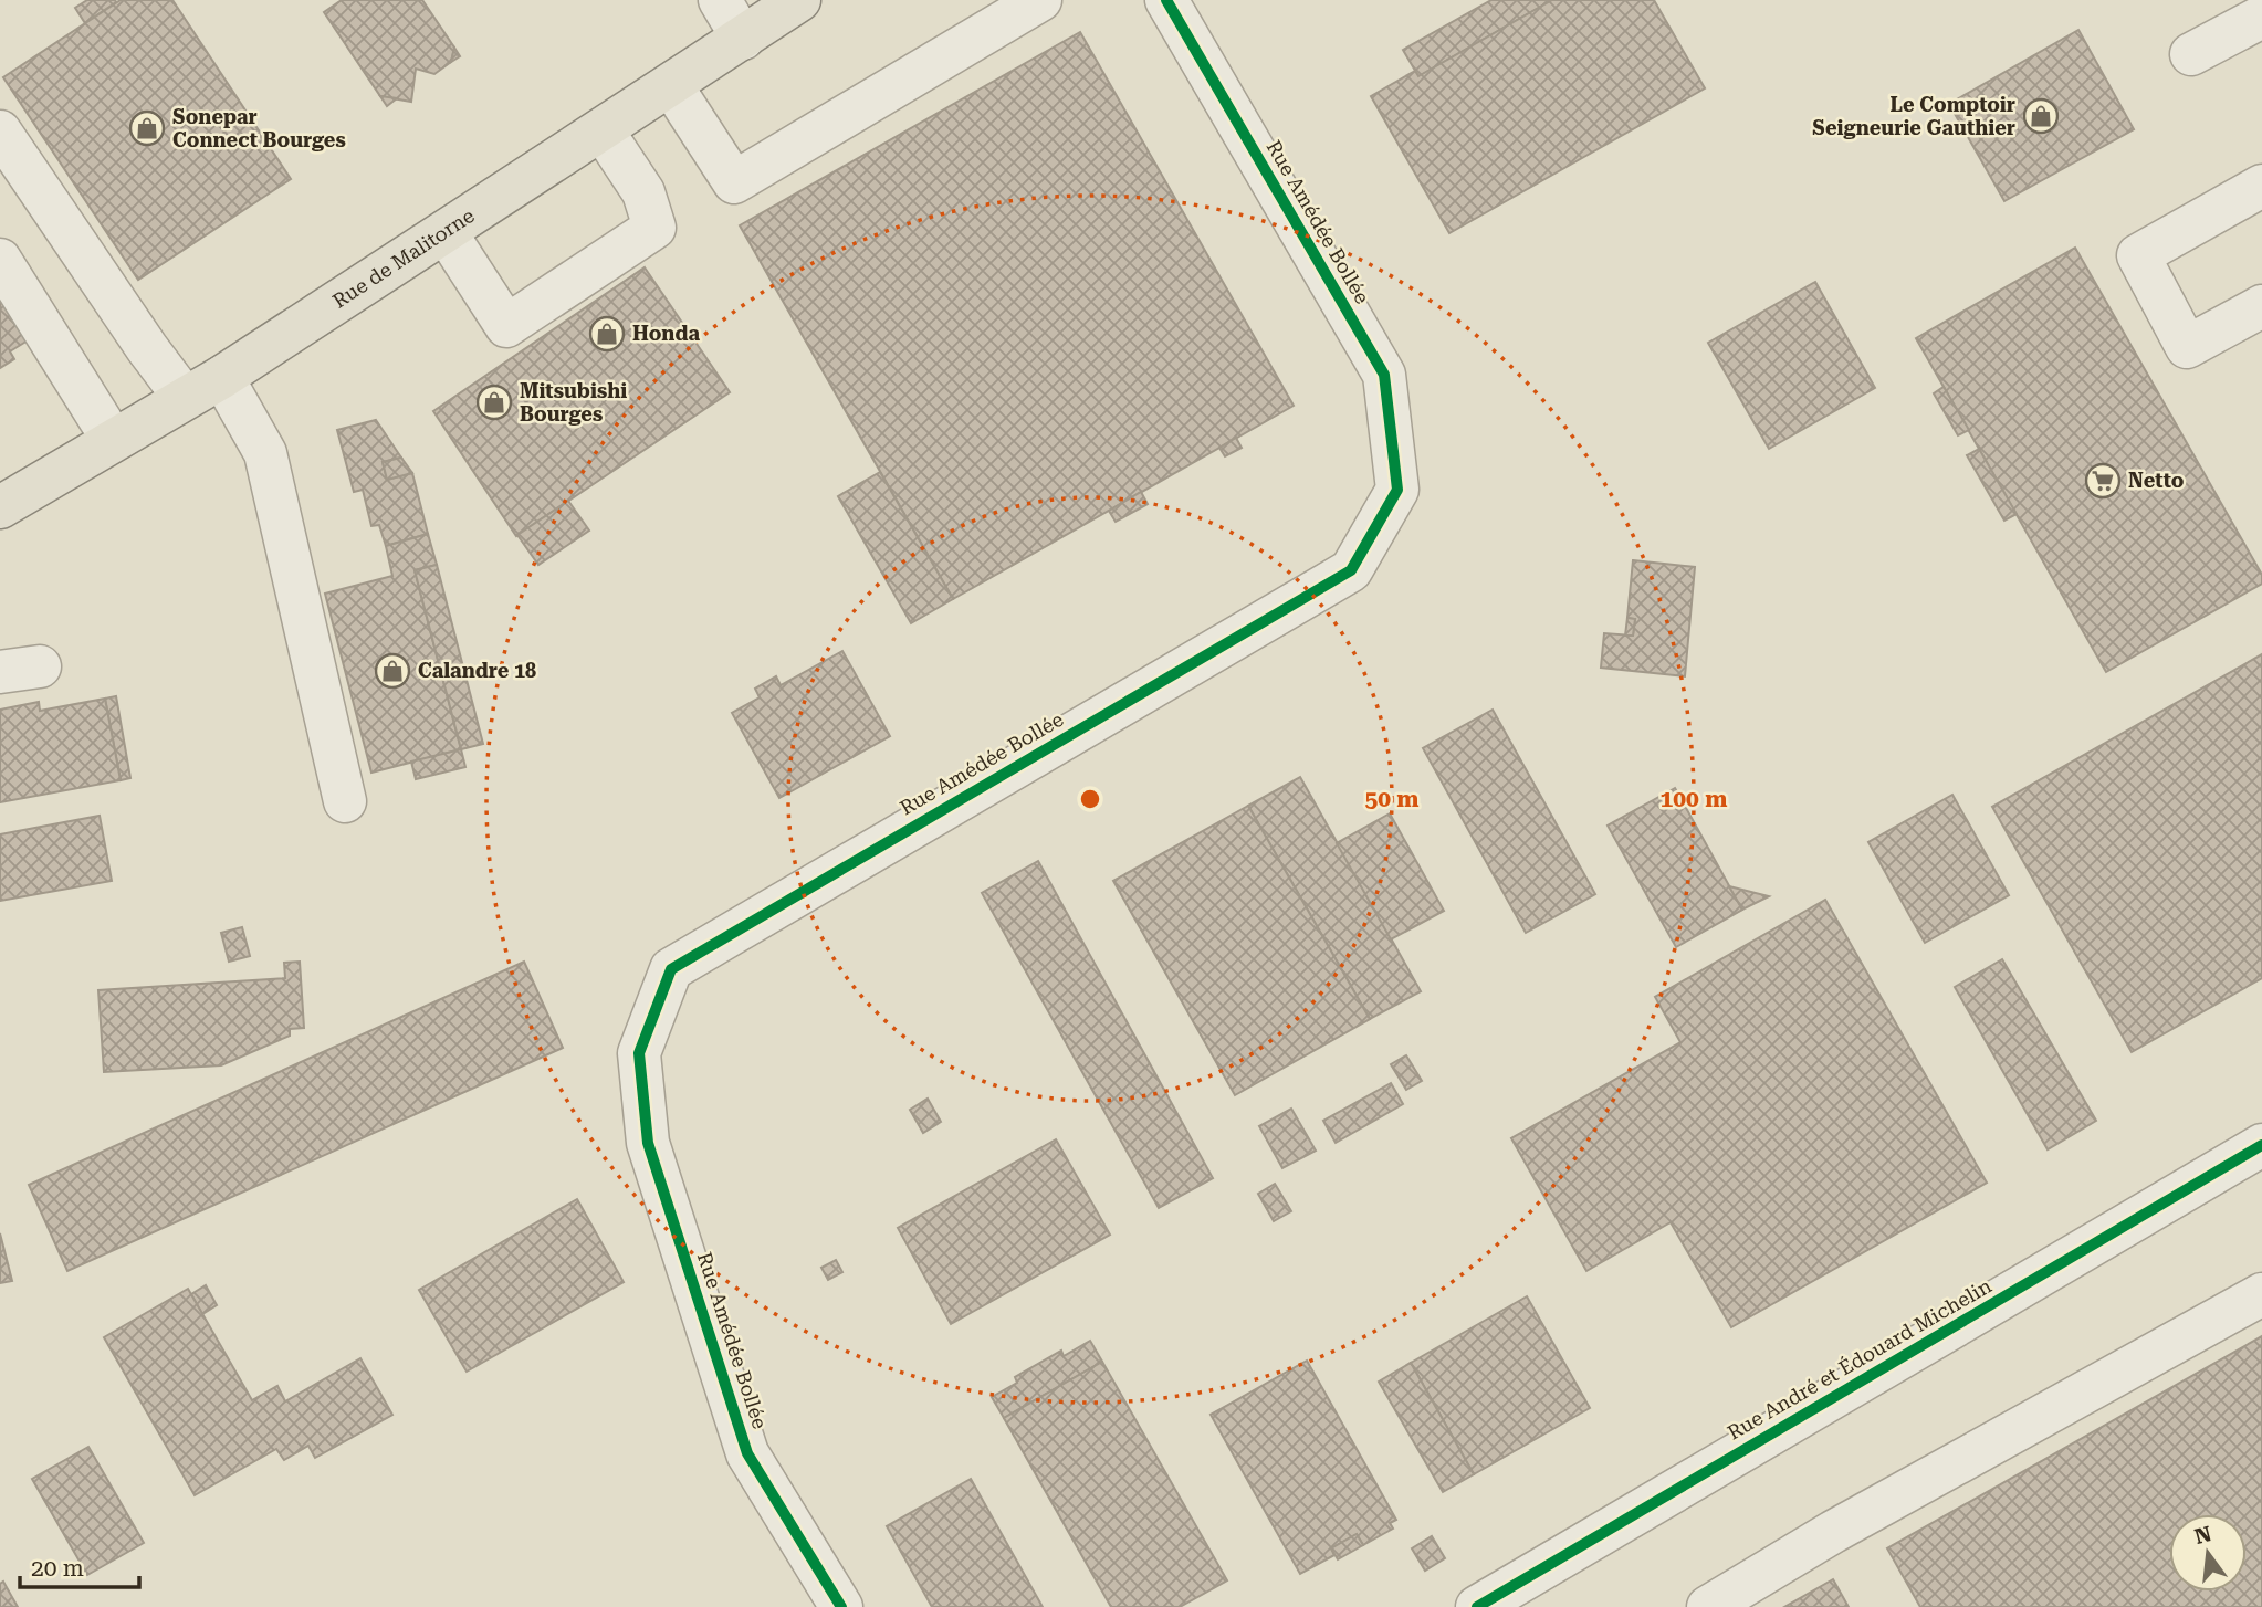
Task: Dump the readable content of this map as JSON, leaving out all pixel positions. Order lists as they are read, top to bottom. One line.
{"streets":{"main road":["Rue de Malitorne"],"street":["Rue Amédée Bollée","Rue André et Édouard Michelin"]},"places":{"shop":["Le Comptoir Seigneurie Gauthier","Sonepar Connect Bourges","Honda","Mitsubishi Bourges","Calandre 18"],"supermarket":["Netto"]},"scale_bar":"20 m","north":"top","rings":["50 m","100 m"]}
